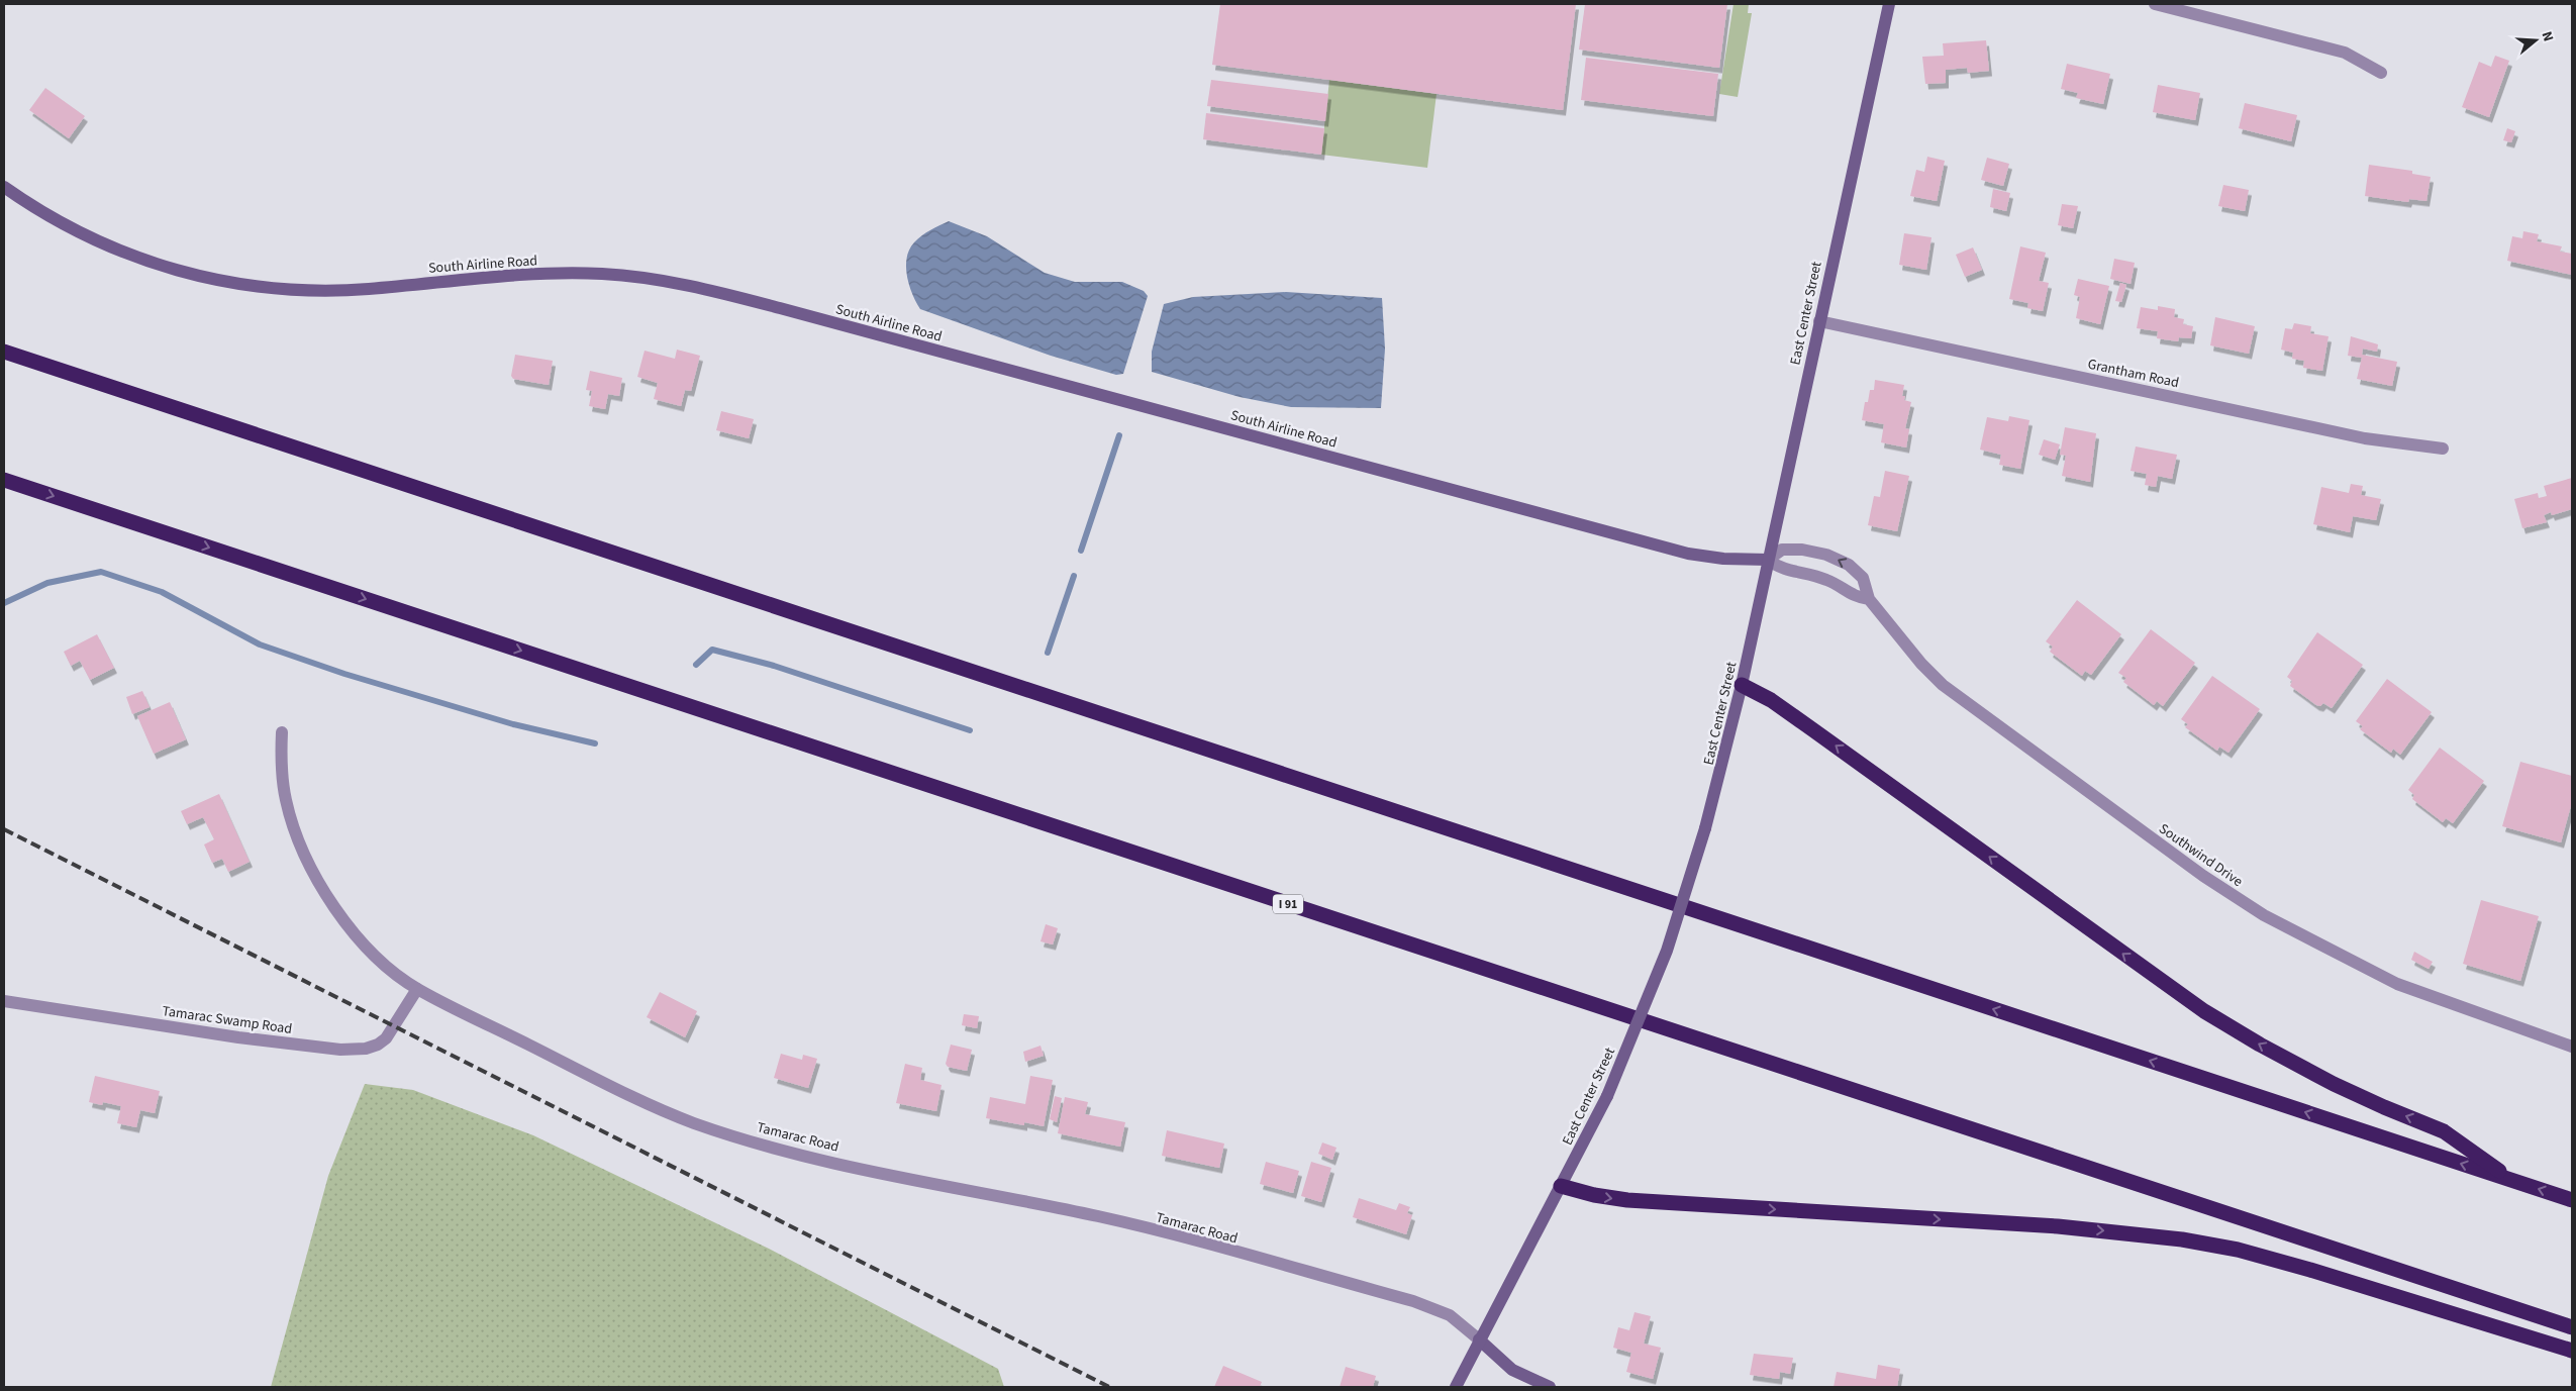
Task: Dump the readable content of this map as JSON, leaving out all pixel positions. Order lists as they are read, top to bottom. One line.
{"streets":{"highway":["I 91"],"main road":["South Airline Road","East Center Street"],"street":["Grantham Road","Southwind Drive","Tamarac Swamp Road","Tamarac Road"]},"crossings":[["South Airline Road","East Center Street"],["South Airline Road","Southwind Drive"],["East Center Street","Grantham Road"],["East Center Street","Southwind Drive"],["East Center Street","Tamarac Road"],["Tamarac Swamp Road","Tamarac Road"]],"north":"right"}
